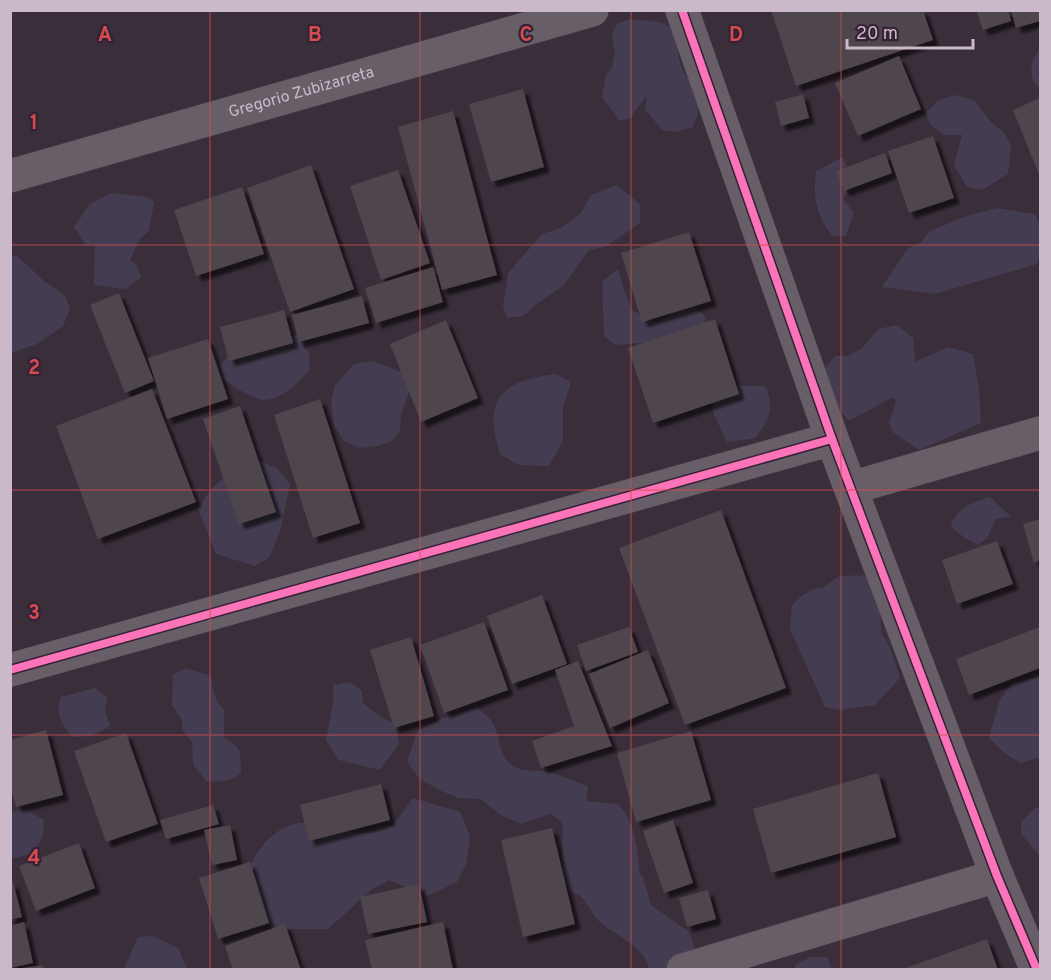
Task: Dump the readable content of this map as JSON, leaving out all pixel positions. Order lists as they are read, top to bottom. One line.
{"streets":{"street":["Gregorio Zubizarreta"]},"scale_bar":"20 m","grid":{"columns":["A","B","C","D"],"rows":["1","2","3","4"]}}
